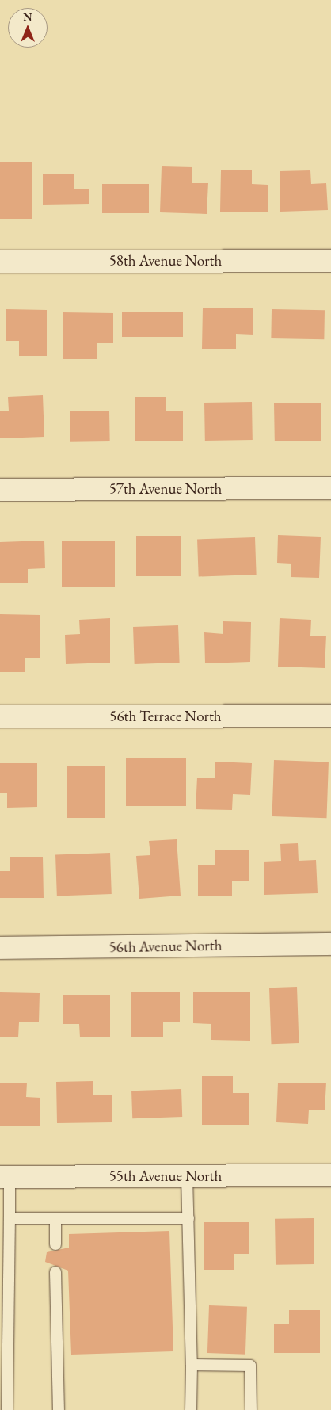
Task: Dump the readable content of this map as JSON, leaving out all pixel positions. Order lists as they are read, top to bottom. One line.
{"streets":{"street":["58th Avenue North","57th Avenue North","56th Terrace North","56th Avenue North","55th Avenue North"]},"north":"top"}
